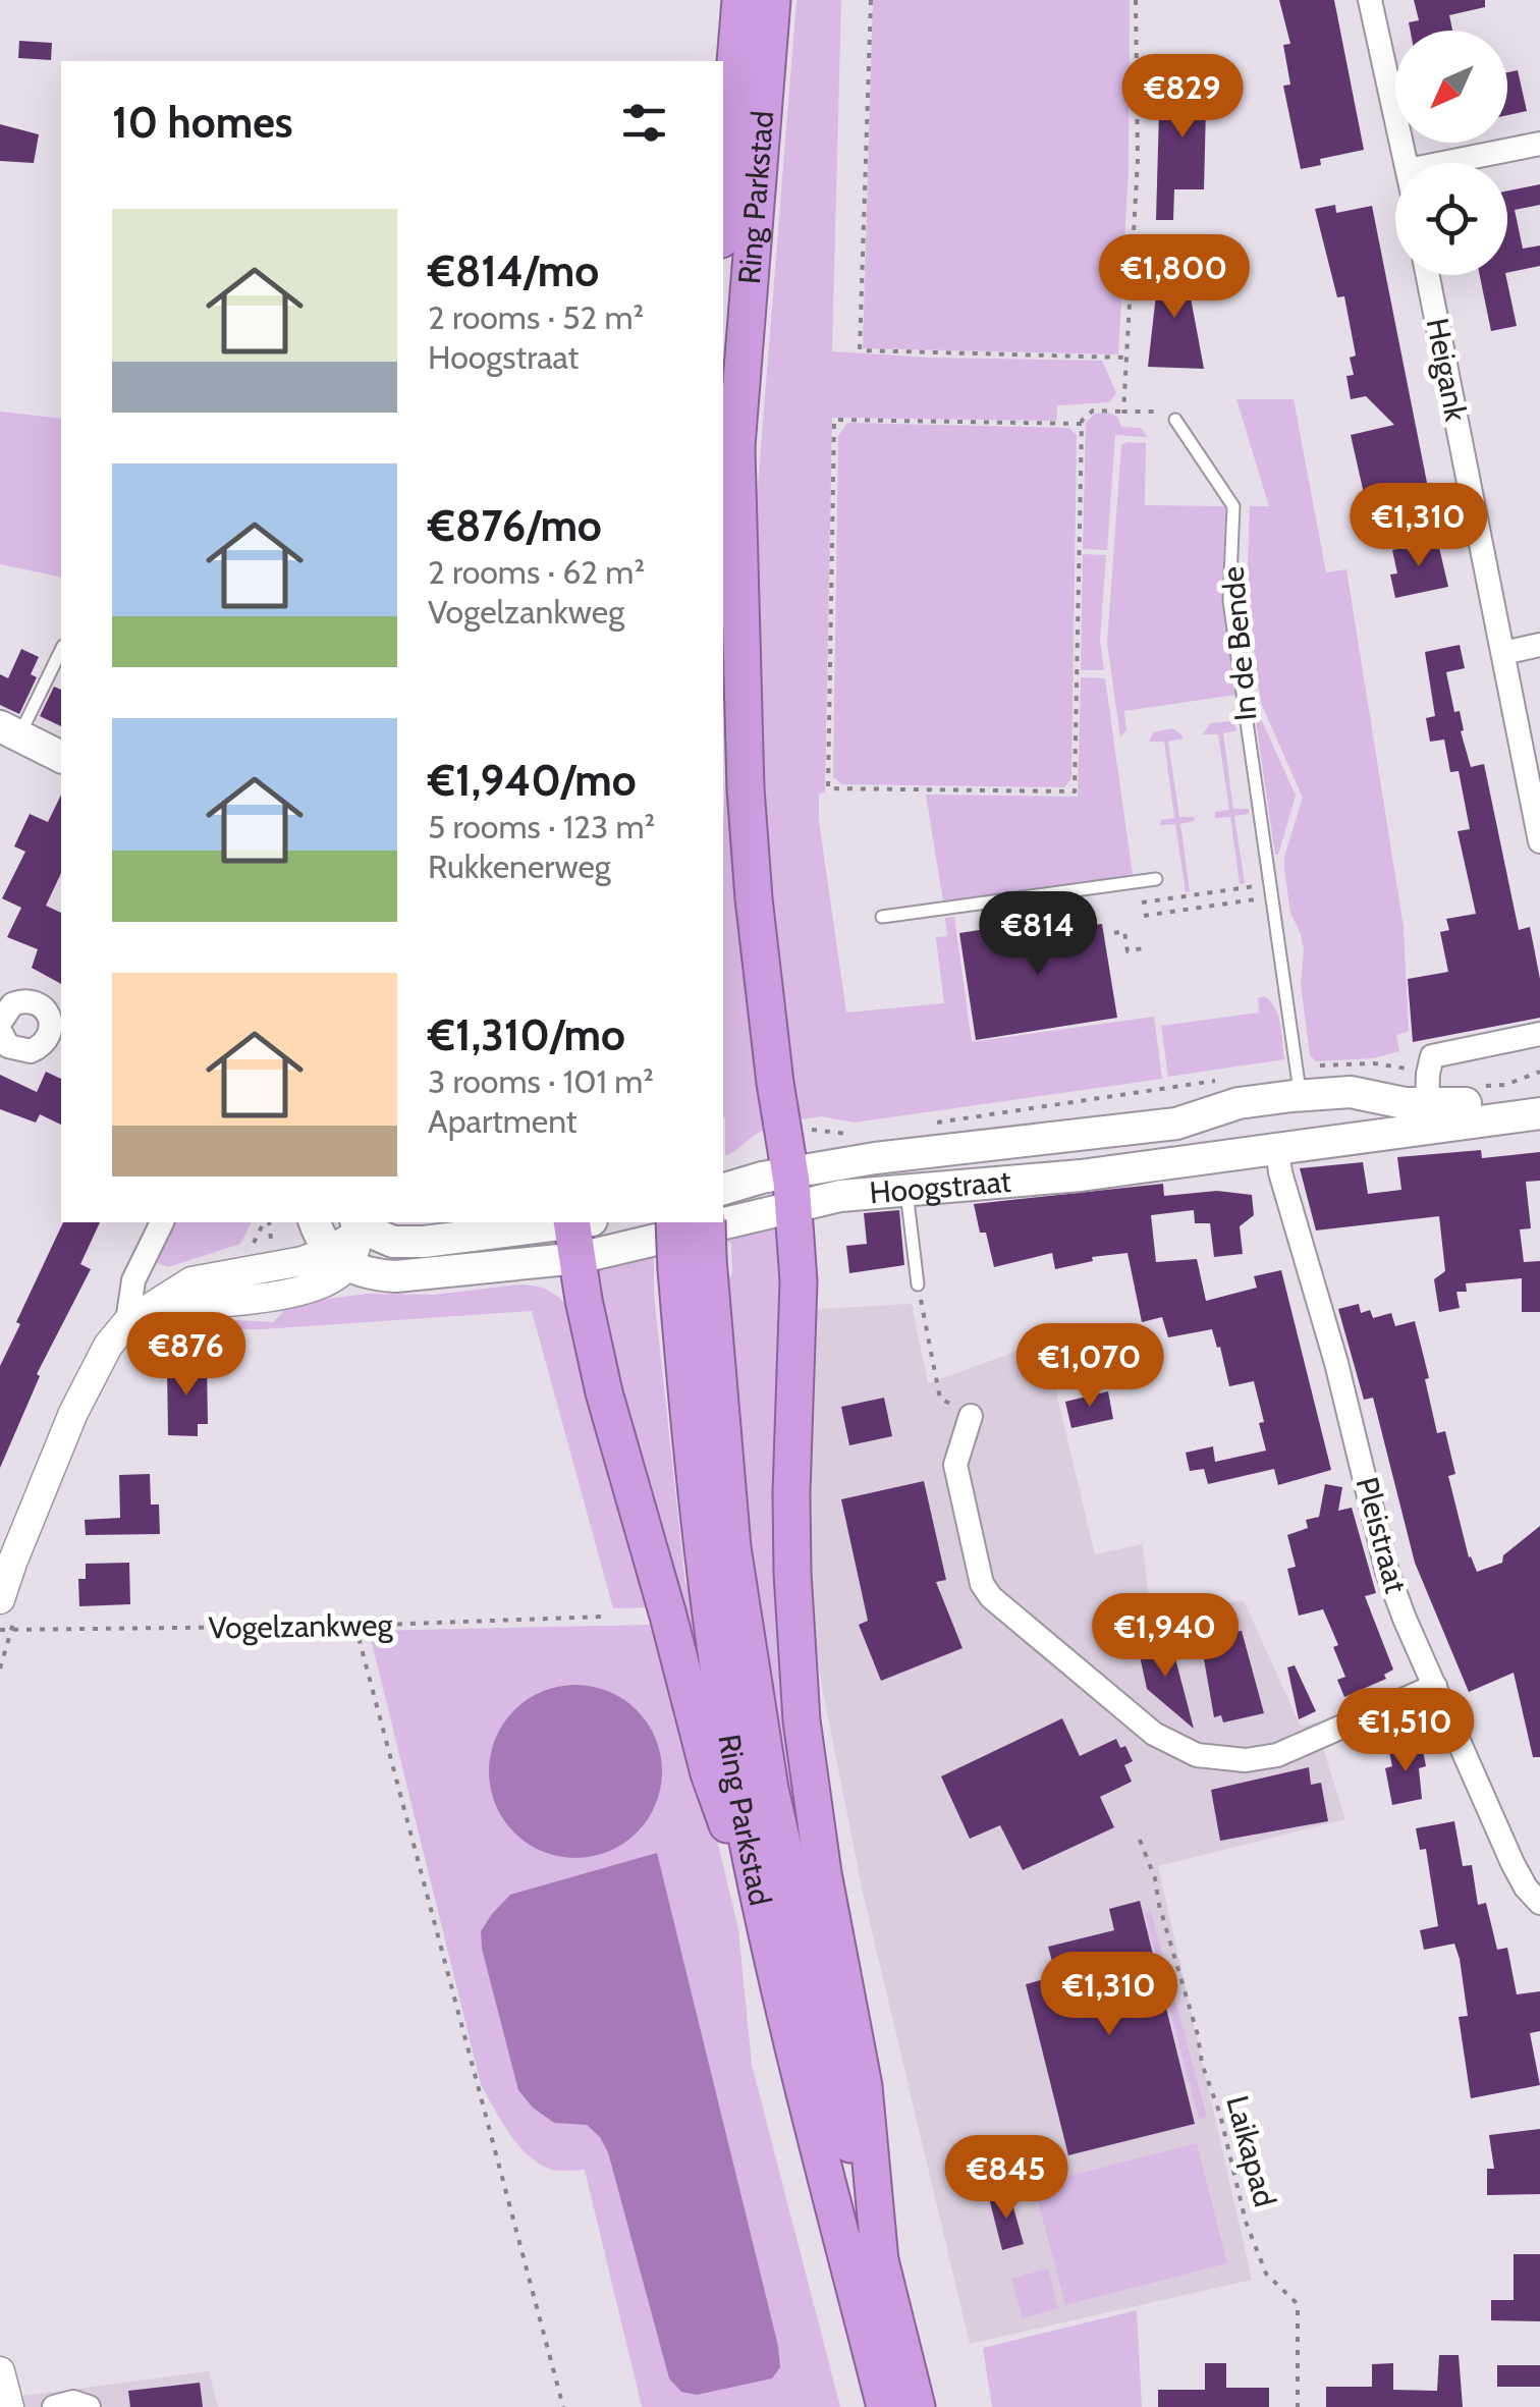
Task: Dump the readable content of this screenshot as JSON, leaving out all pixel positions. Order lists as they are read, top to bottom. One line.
{"streets":{"highway":["Ring Parkstad"],"main road":["Hoogstraat"],"street":["Heigank","Pleistraat"],"lane":["In de Bende"],"path":["Vogelzankweg","Laikapad"]},"crossings":[["In de Bende","Hoogstraat"],["Hoogstraat","Pleistraat"]],"north":"bottom left","page":{"price":["€829","€1,800","€1,310","€814","€876","€1,070","€1,940","€1,510","€1,310","€845"],"heading":"10 homes","list":[{"name":"€814/mo","note":"2 rooms · 52 m² · Hoogstraat"},{"name":"€876/mo","note":"2 rooms · 62 m² · Vogelzankweg"},{"name":"€1,940/mo","note":"5 rooms · 123 m² · Rukkenerweg"},{"name":"€1,310/mo","note":"3 rooms · 101 m² · Apartment"}]}}
